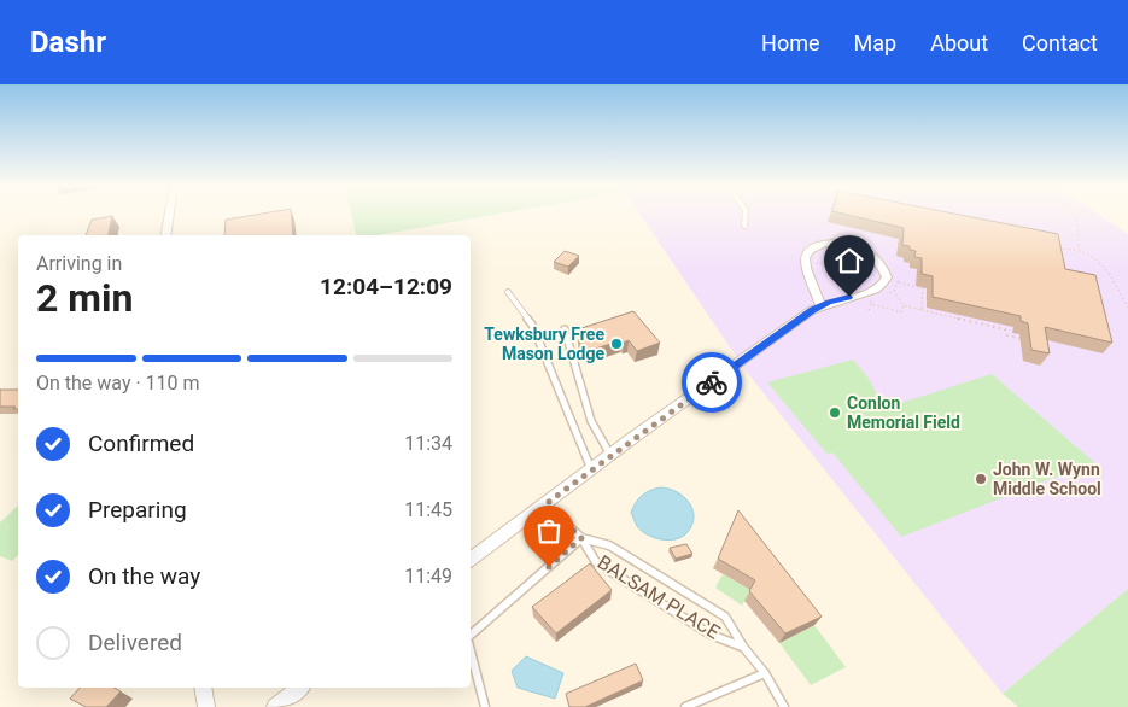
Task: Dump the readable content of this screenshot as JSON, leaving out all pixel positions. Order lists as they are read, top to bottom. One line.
{"streets":{"lane":["BALSAM PLACE"]},"places":["Tewksbury Free Mason Lodge","Conlon Memorial Field","John W. Wynn Middle School"],"page":{"header":"Dashr","nav":["Home","Map","About","Contact"],"heading":["2 min","Arriving in","12:04–12:09"],"bar":"On the way · 110 m","list":[["Confirmed","11:34"],["Preparing","11:45"],["On the way","11:49"],"Delivered"]}}
